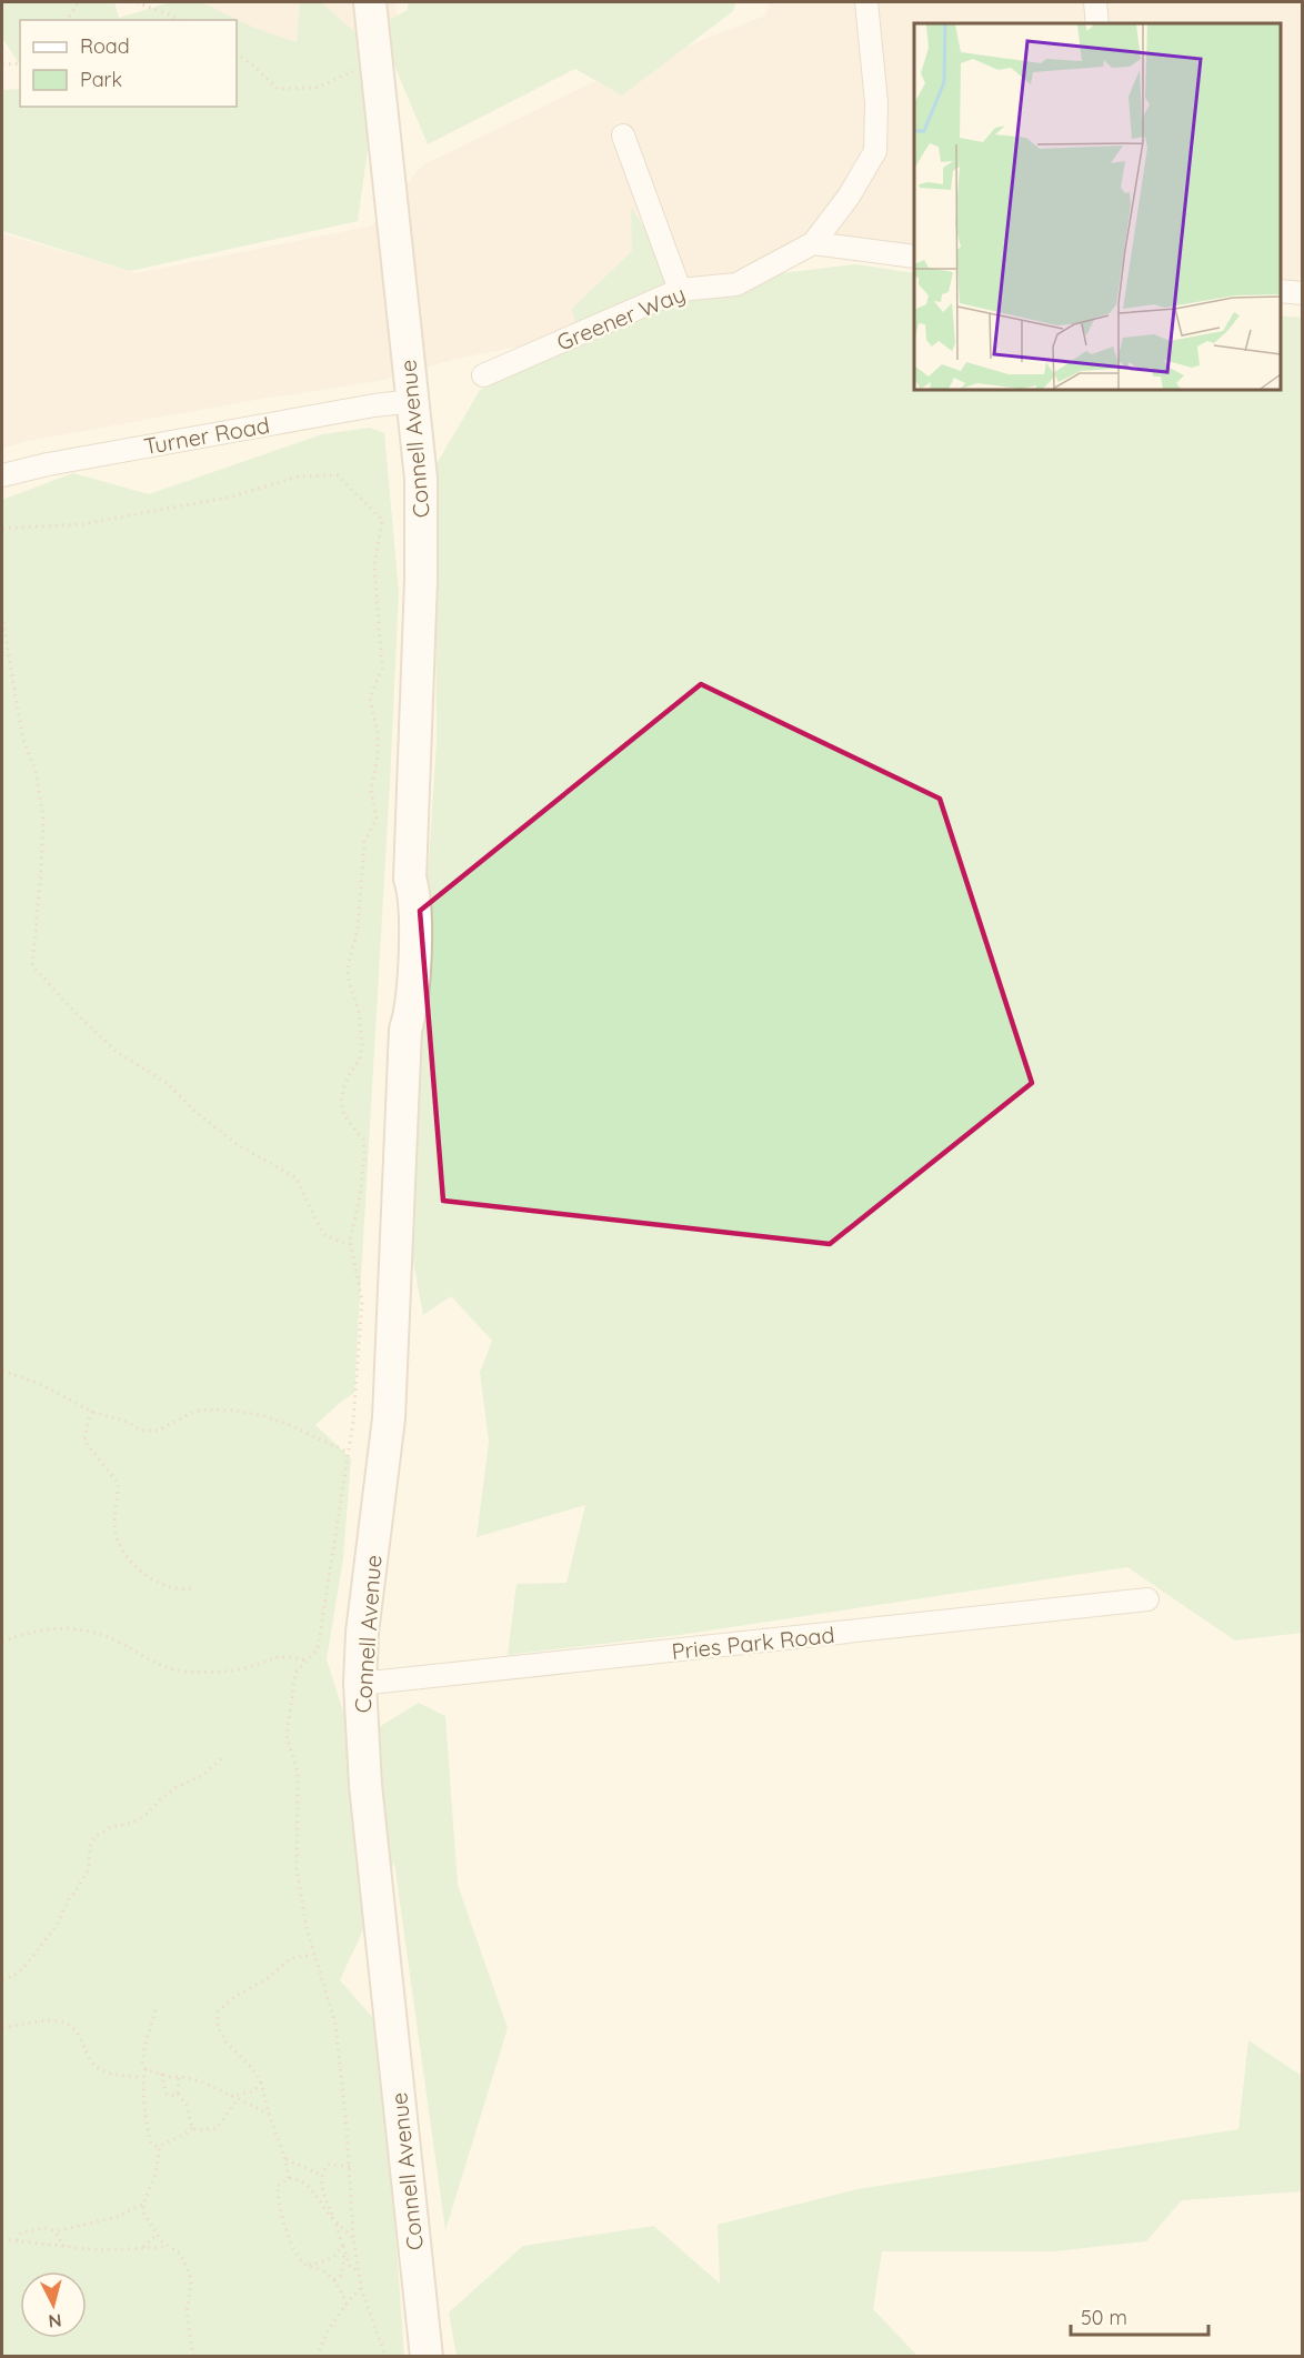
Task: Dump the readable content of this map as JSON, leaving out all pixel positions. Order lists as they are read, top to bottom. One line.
{"streets":{"street":["Greener Way","Turner Road","Connell Avenue","Pries Park Road"]},"crossings":[["Turner Road","Connell Avenue"],["Connell Avenue","Pries Park Road"]],"legend":["Road","Park"],"scale_bar":"50 m","north":"bottom"}
